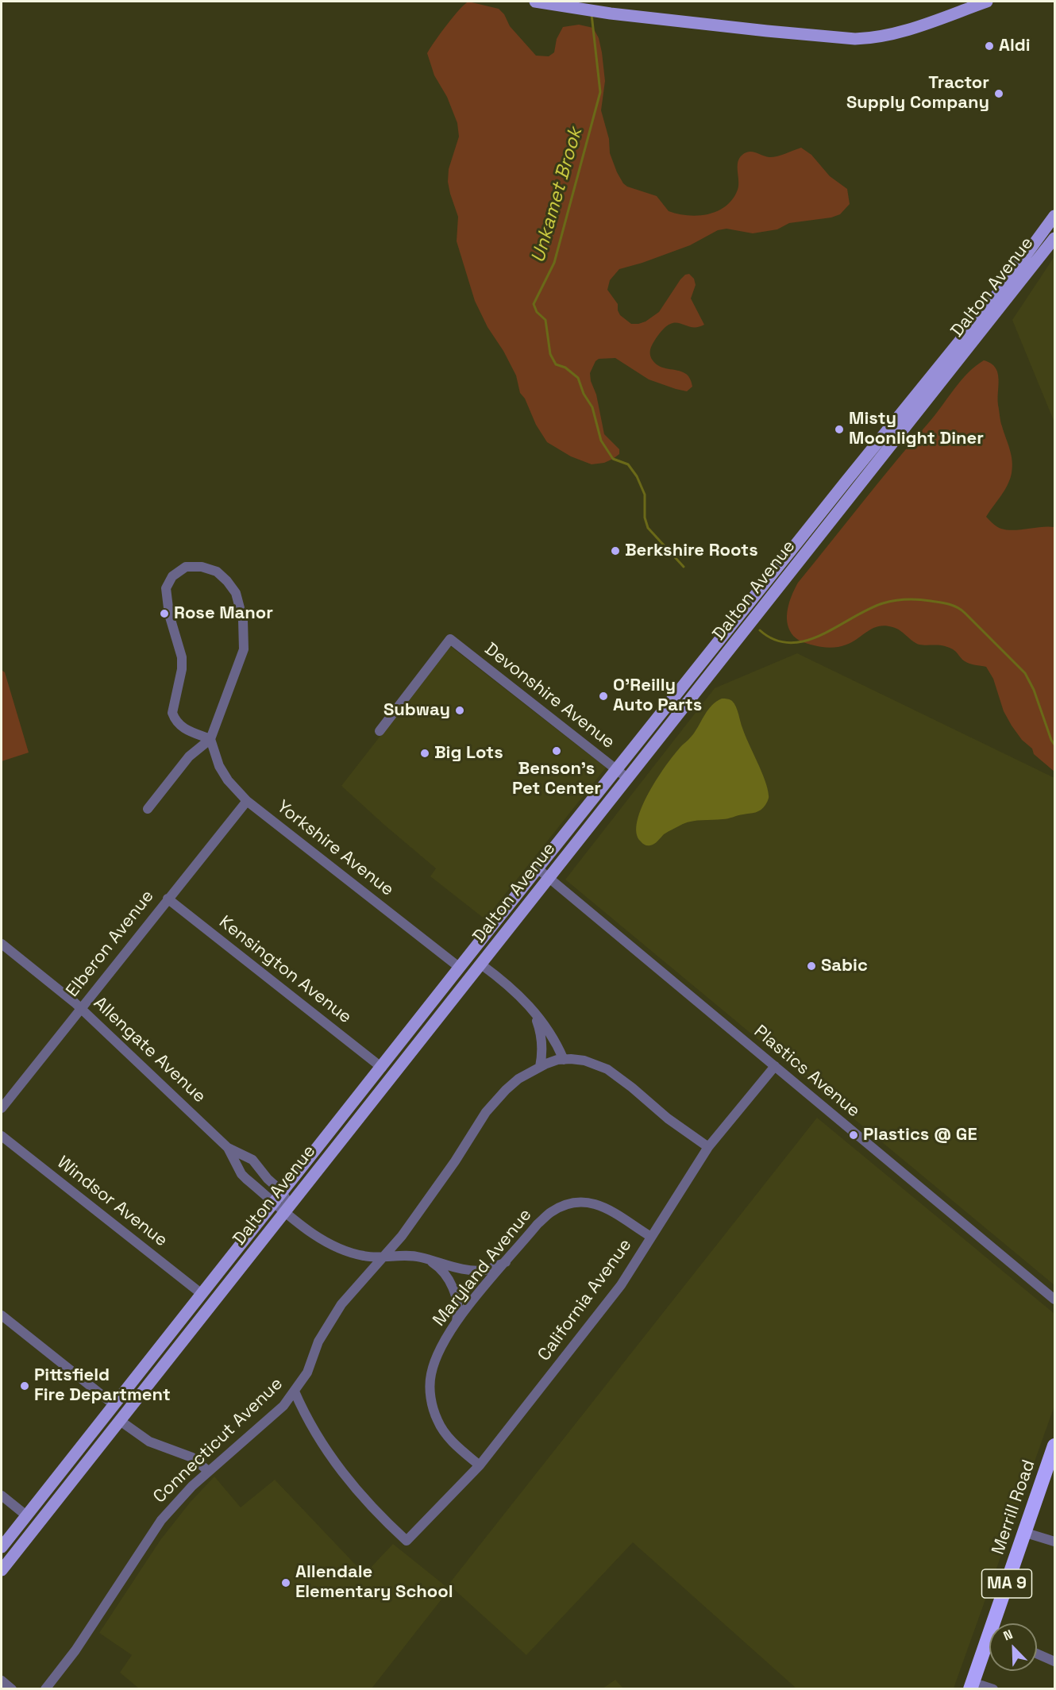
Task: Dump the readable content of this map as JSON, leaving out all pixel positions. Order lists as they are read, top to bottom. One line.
{"streets":{"highway":["Merrill Road","MA 9"],"main road":["Dalton Avenue"],"street":["Devonshire Avenue","Yorkshire Avenue","Elberon Avenue","Kensington Avenue","Allengate Avenue","Plastics Avenue","Windsor Avenue","Maryland Avenue","California Avenue","Connecticut Avenue"]},"crossings":[["Dalton Avenue","Devonshire Avenue"],["Dalton Avenue","Yorkshire Avenue"],["Dalton Avenue","Kensington Avenue"],["Dalton Avenue","Allengate Avenue"],["Dalton Avenue","Plastics Avenue"],["Dalton Avenue","Windsor Avenue"],["Yorkshire Avenue","Elberon Avenue"],["Elberon Avenue","Kensington Avenue"],["Elberon Avenue","Allengate Avenue"],["Allengate Avenue","Maryland Avenue"],["Allengate Avenue","Connecticut Avenue"],["Plastics Avenue","California Avenue"],["Maryland Avenue","California Avenue"],["California Avenue","Connecticut Avenue"]],"water":["Unkamet Brook"],"places":["Aldi","Tractor Supply Company","Misty Moonlight Diner","Berkshire Roots","Rose Manor","O'Reilly Auto Parts","Subway","Benson's Pet Center","Big Lots","Sabic","Plastics @ GE","Pittsfield Fire Department","Allendale Elementary School"],"north":"top left"}
